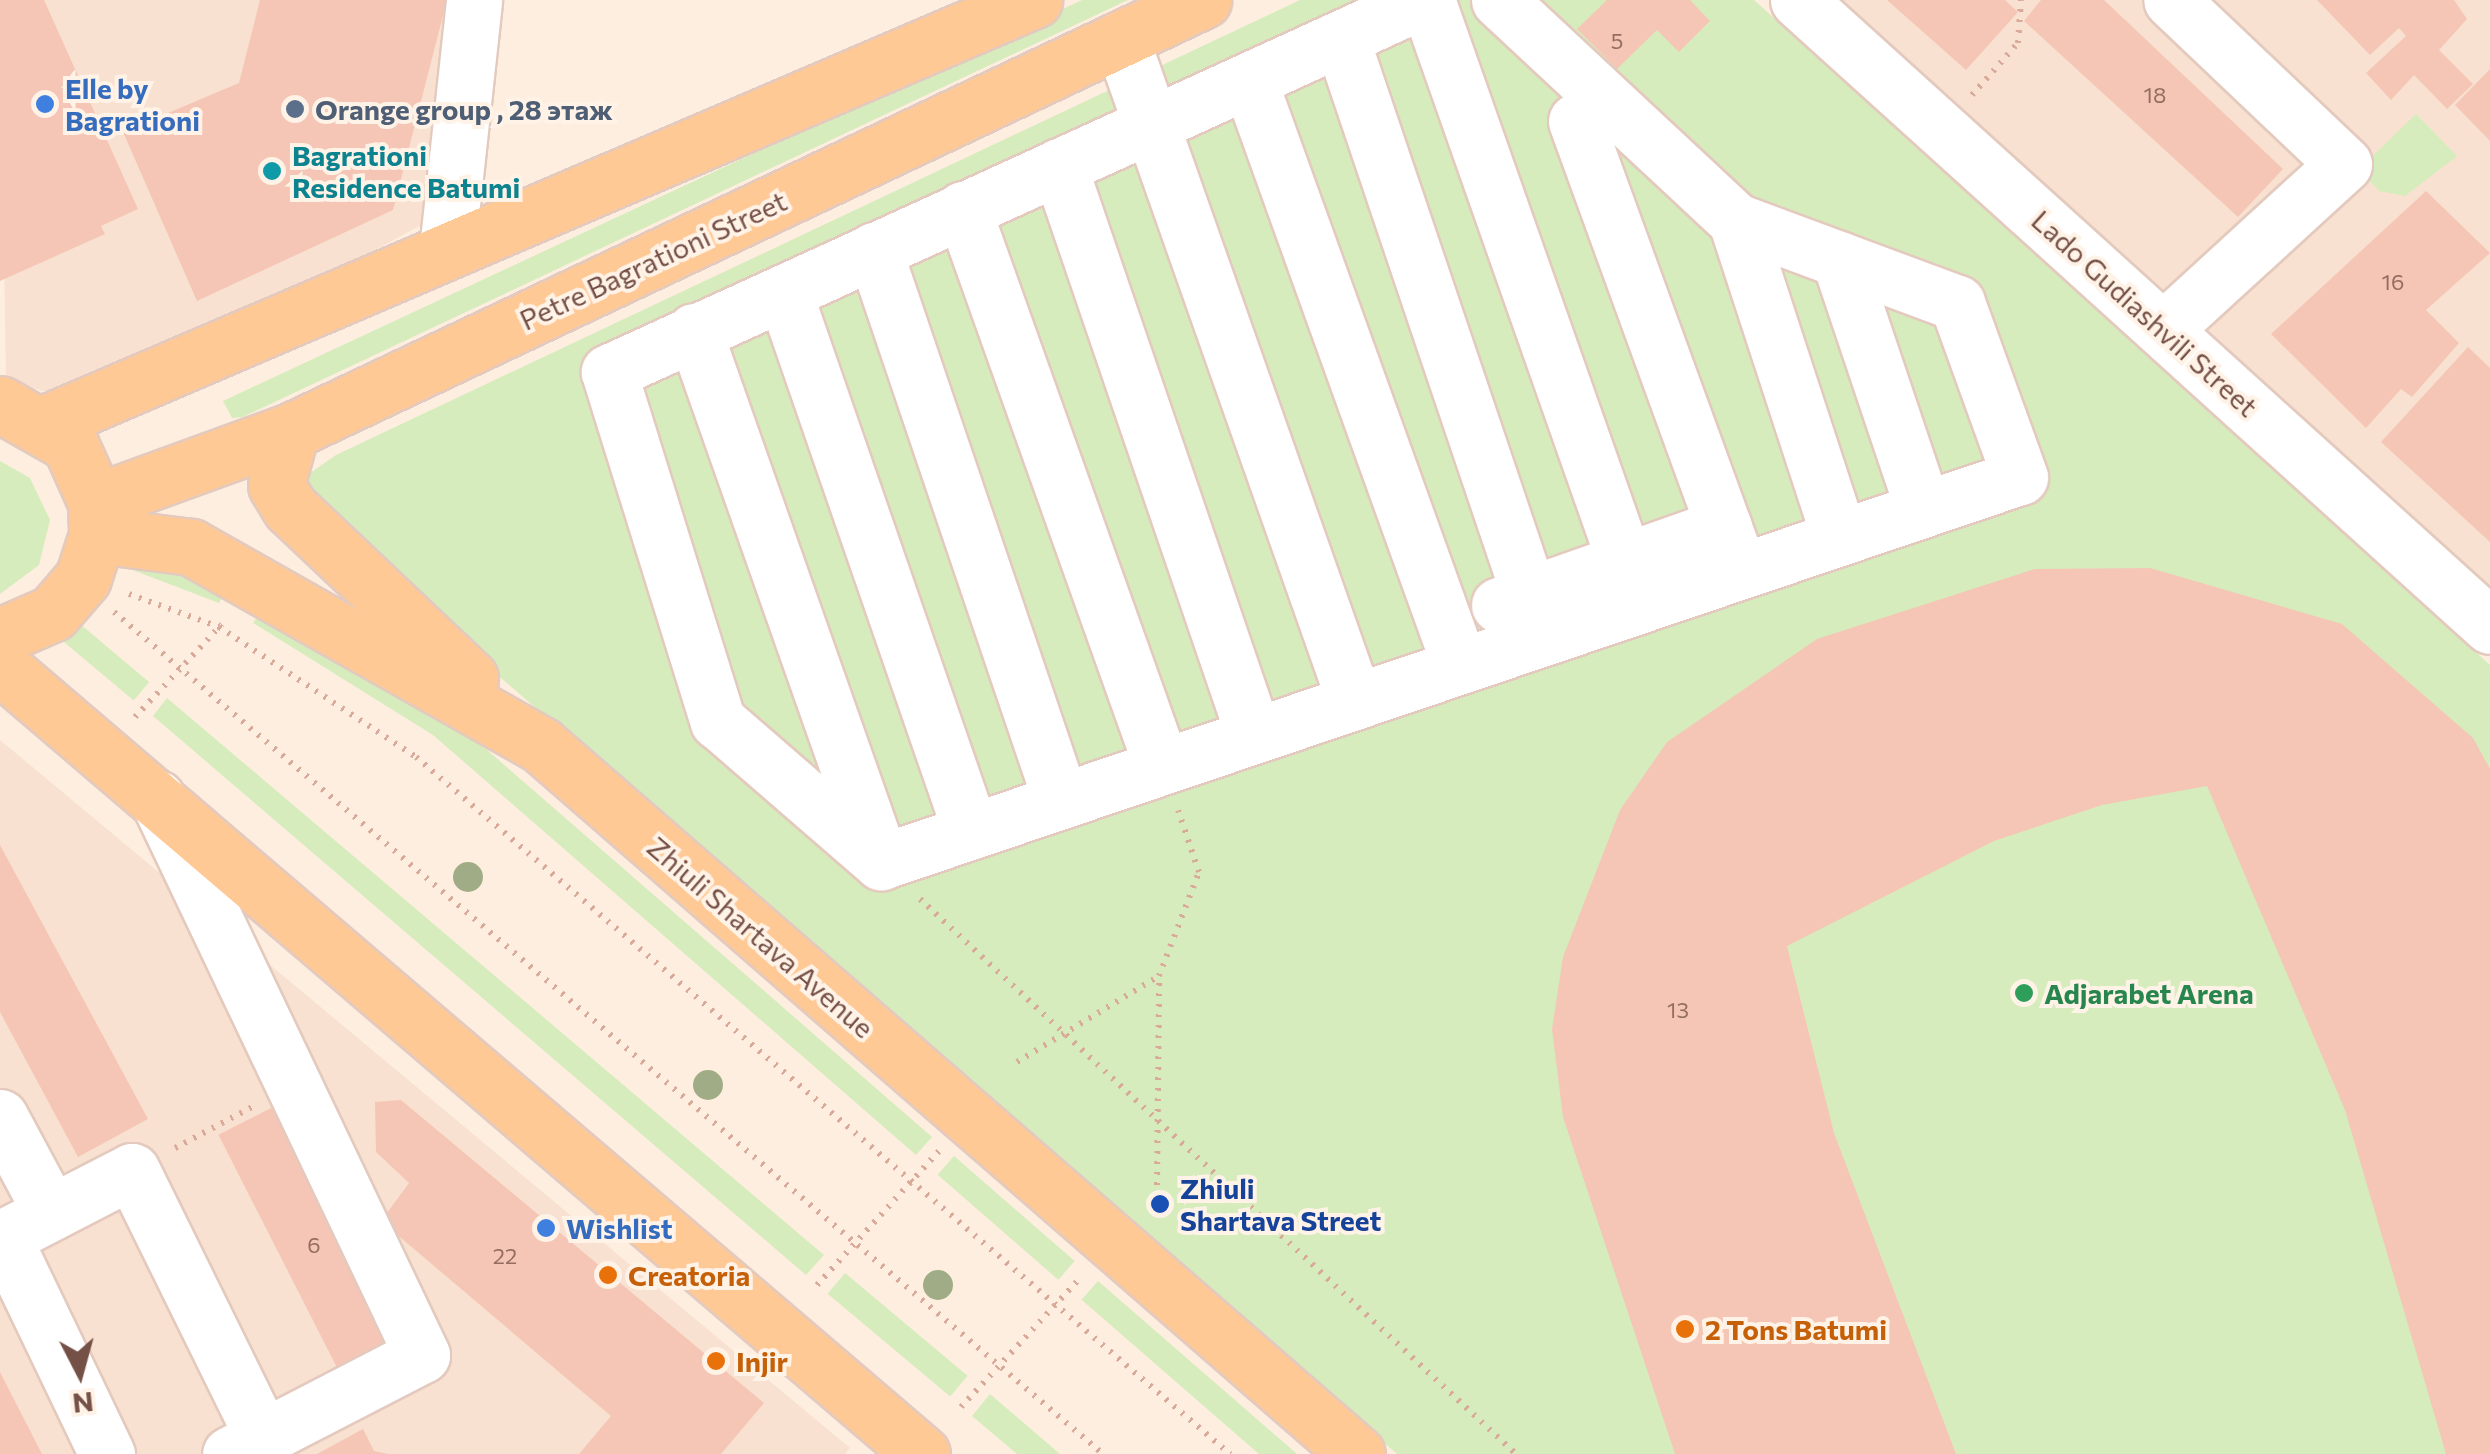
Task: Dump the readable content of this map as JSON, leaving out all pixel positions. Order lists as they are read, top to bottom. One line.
{"streets":{"main road":["Petre Bagrationi Street","Zhiuli Shartava Avenue"],"street":["Lado Gudiashvili Street"]},"crossings":[["Petre Bagrationi Street","Zhiuli Shartava Avenue"]],"places":["Elle by Bagrationi","Orange group , 28 этаж","Bagrationi Residence Batumi","Adjarabet Arena","Zhiuli Shartava Street","Wishlist","Creatoria","2 Tons Batumi","Injir"],"house_numbers":["5","18","16","13","6","22"],"north":"bottom"}
